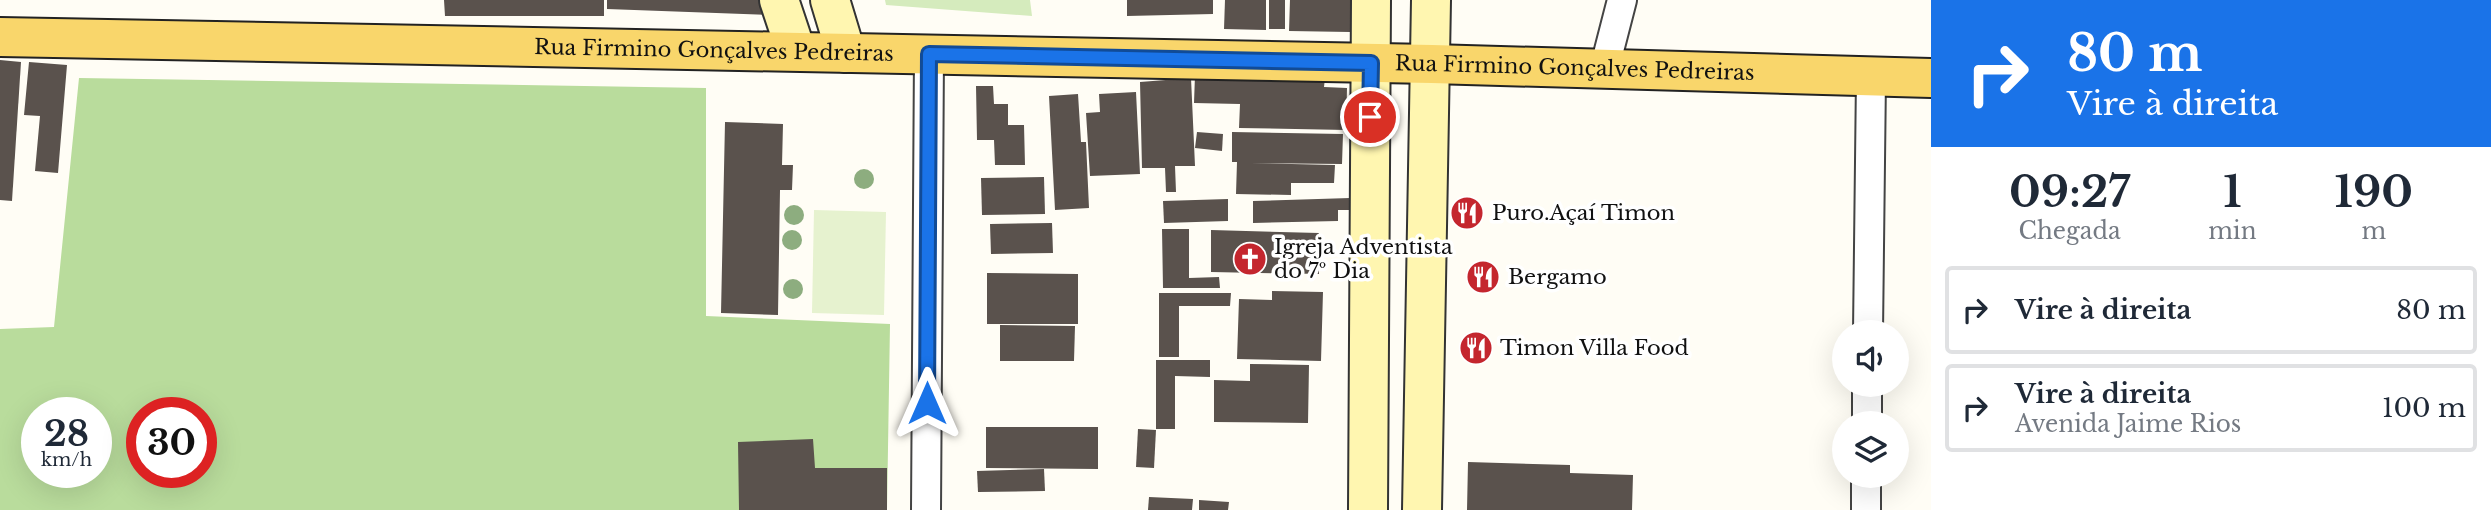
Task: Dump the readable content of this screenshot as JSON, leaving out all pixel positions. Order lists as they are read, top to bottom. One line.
{"streets":{"main road":["Rua Firmino Gonçalves Pedreiras"]},"places":{"restaurant":["Puro.Açaí Timon","Bergamo","Timon Villa Food"],"church":["Igreja Adventista do 7º Dia"]},"page":{"turn":["80 m","Vire à direita"],"eta":["09:27","Chegada","1","min","190","m"],"list":[{"name":"Vire à direita","value":"80 m"},{"name":"Vire à direita","note":"Avenida Jaime Rios","value":"100 m"}],"speed":"28 km/h","limit":"30"}}
